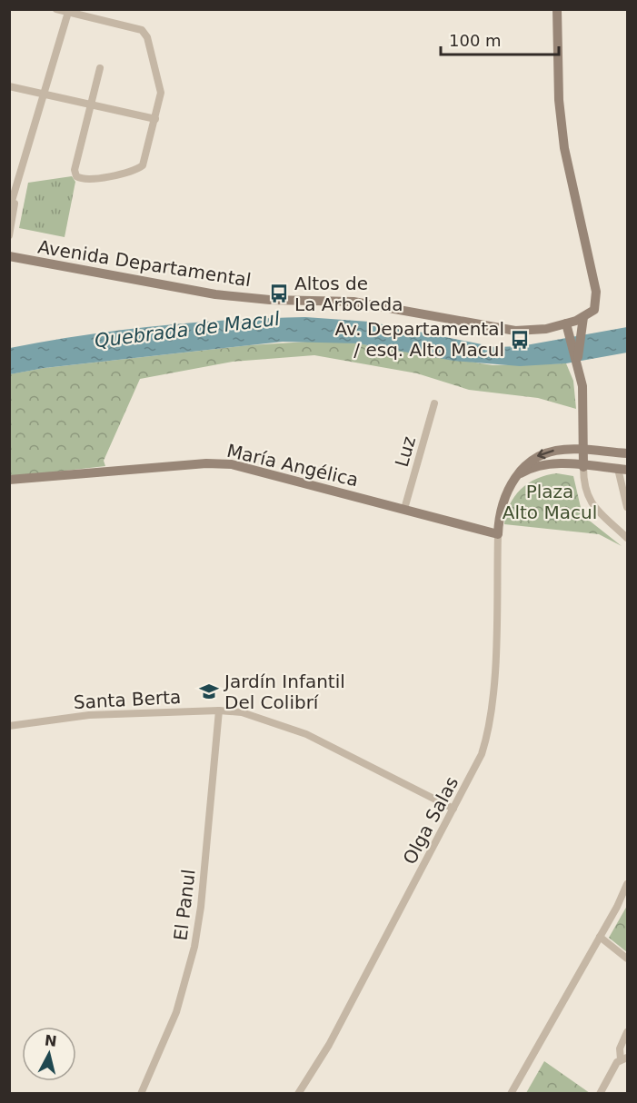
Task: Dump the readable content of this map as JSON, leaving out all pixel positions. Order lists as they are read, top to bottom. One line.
{"streets":{"street":["Avenida Departamental","Luz","María Angélica","Santa Berta","Olga Salas","El Panul"]},"crossings":[["Luz","María Angélica"],["María Angélica","Olga Salas"],["Santa Berta","Olga Salas"],["Santa Berta","El Panul"]],"water":["Quebrada de Macul"],"parks":["Plaza Alto Macul"],"places":{"bus stop":["Altos de La Arboleda","Av. Departamental / esq. Alto Macul"],"school or university":["Jardín Infantil Del Colibrí"]},"scale_bar":"100 m","north":"top"}
